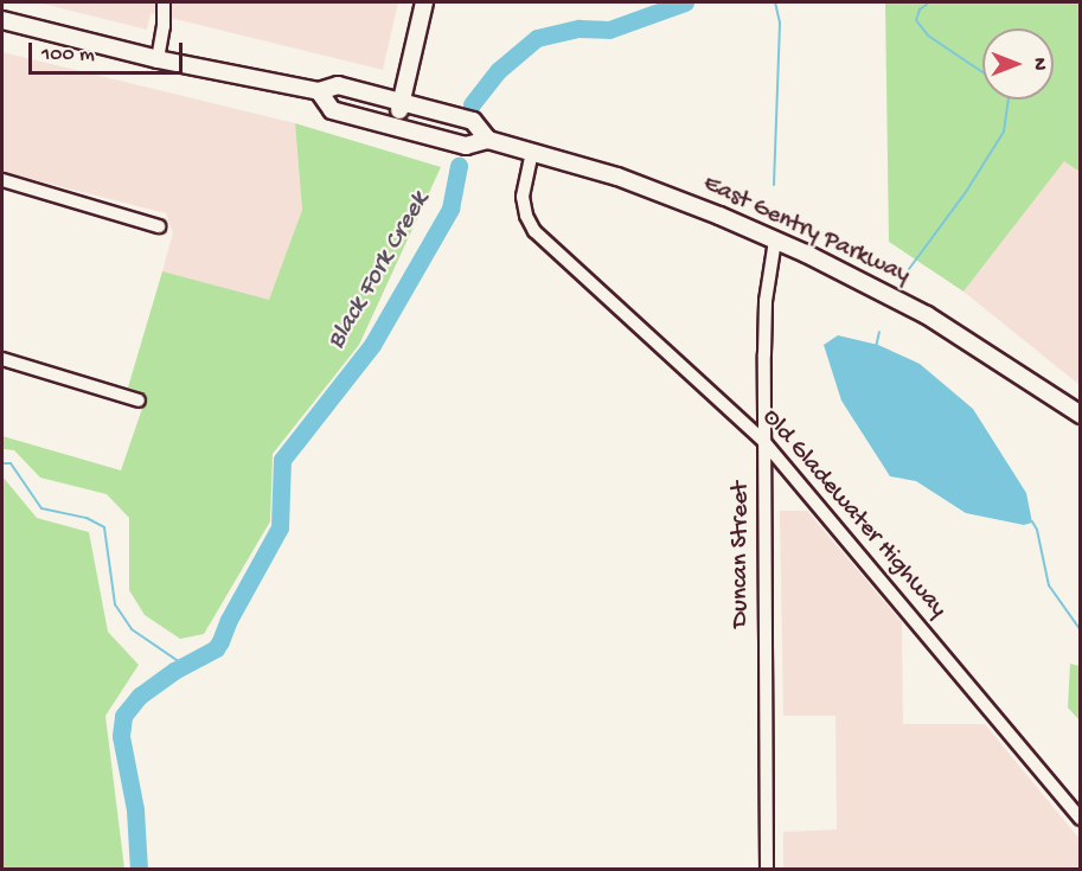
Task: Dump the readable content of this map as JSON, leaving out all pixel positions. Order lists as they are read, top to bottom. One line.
{"streets":{"main road":["East Gentry Parkway"],"street":["Old Gladewater Highway","Duncan Street"]},"crossings":[["East Gentry Parkway","Old Gladewater Highway"],["East Gentry Parkway","Duncan Street"],["Old Gladewater Highway","Duncan Street"]],"water":["Black Fork Creek"],"scale_bar":"100 m","north":"right"}
